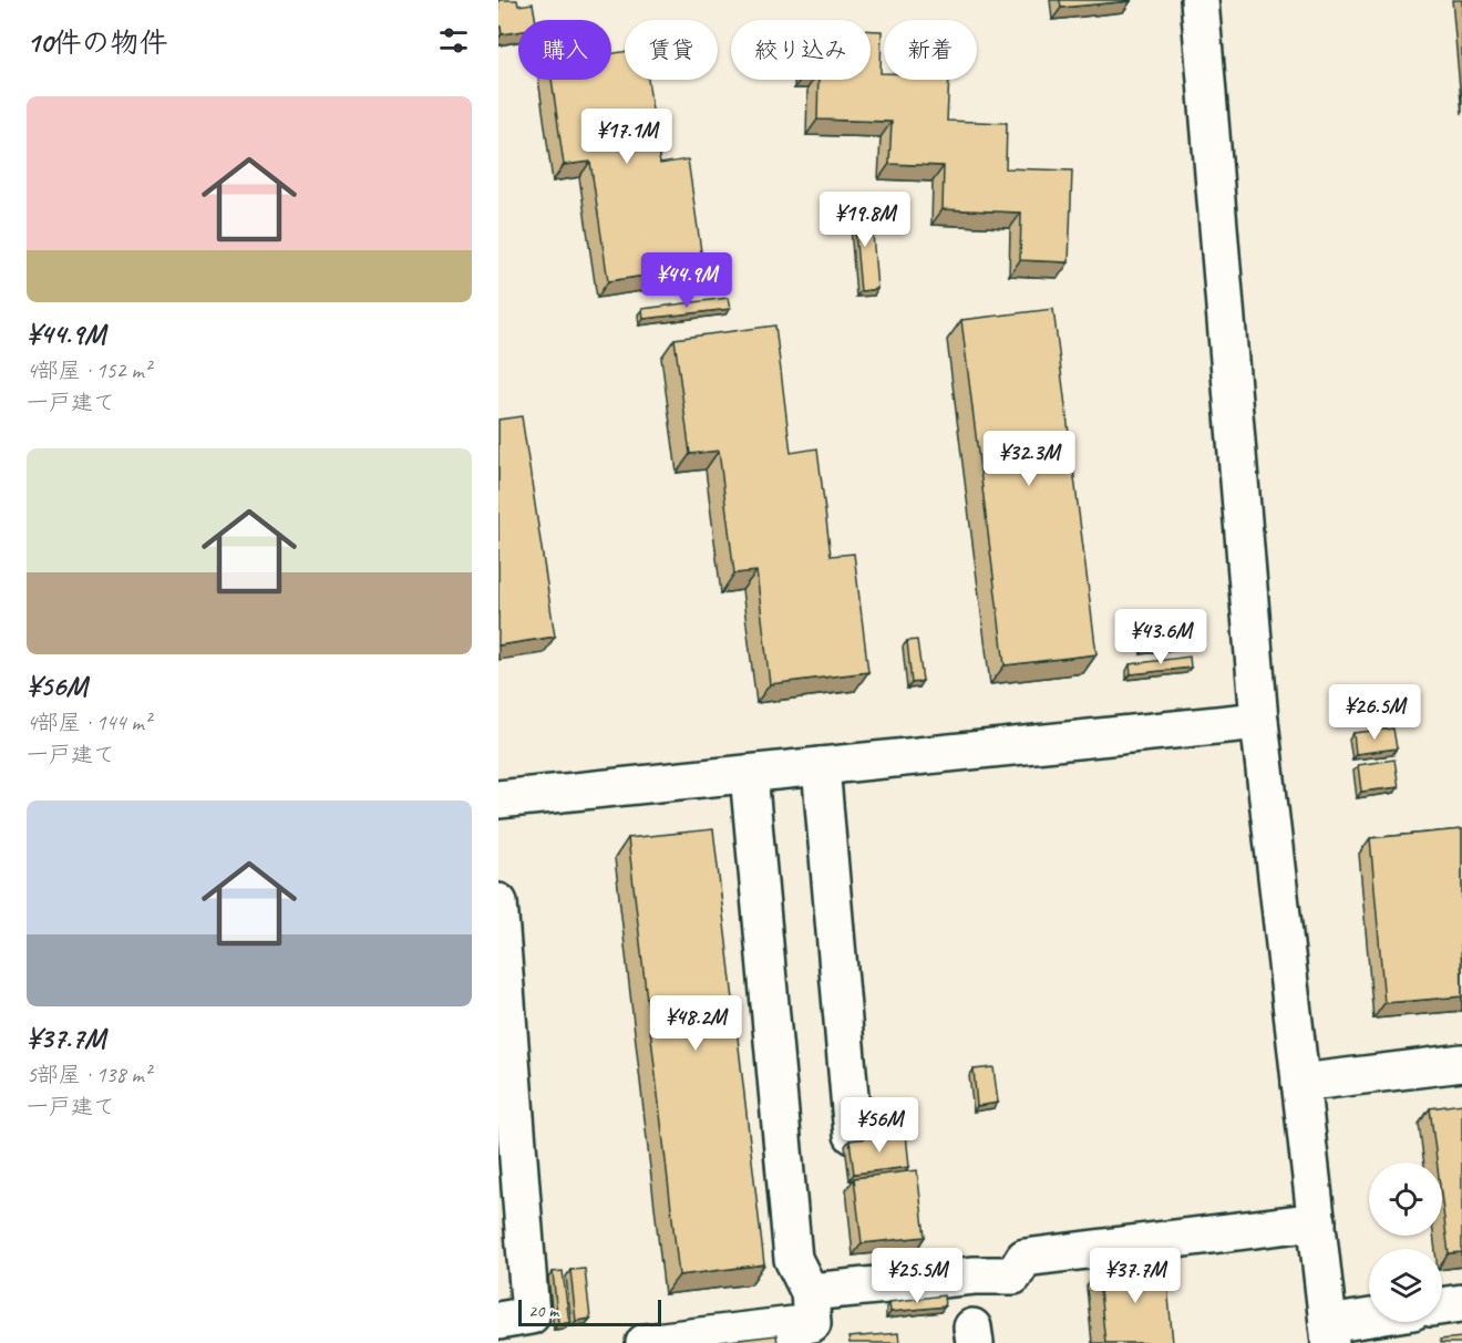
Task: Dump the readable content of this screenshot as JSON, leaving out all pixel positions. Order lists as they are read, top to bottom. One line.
{"scale_bar":"20 m","page":{"heading":"10件の物件","chip":["購入","賃貸","絞り込み","新着"],"list":[{"name":"¥44.9M","note":"4部屋 · 152 m² · 一戸建て"},{"name":"¥56M","note":"4部屋 · 144 m² · 一戸建て"},{"name":"¥37.7M","note":"5部屋 · 138 m² · 一戸建て"}],"price":["¥17.1M","¥19.8M","¥44.9M","¥32.3M","¥43.6M","¥26.5M","¥48.2M","¥56M","¥25.5M","¥37.7M"],"scale":"20 m"}}
